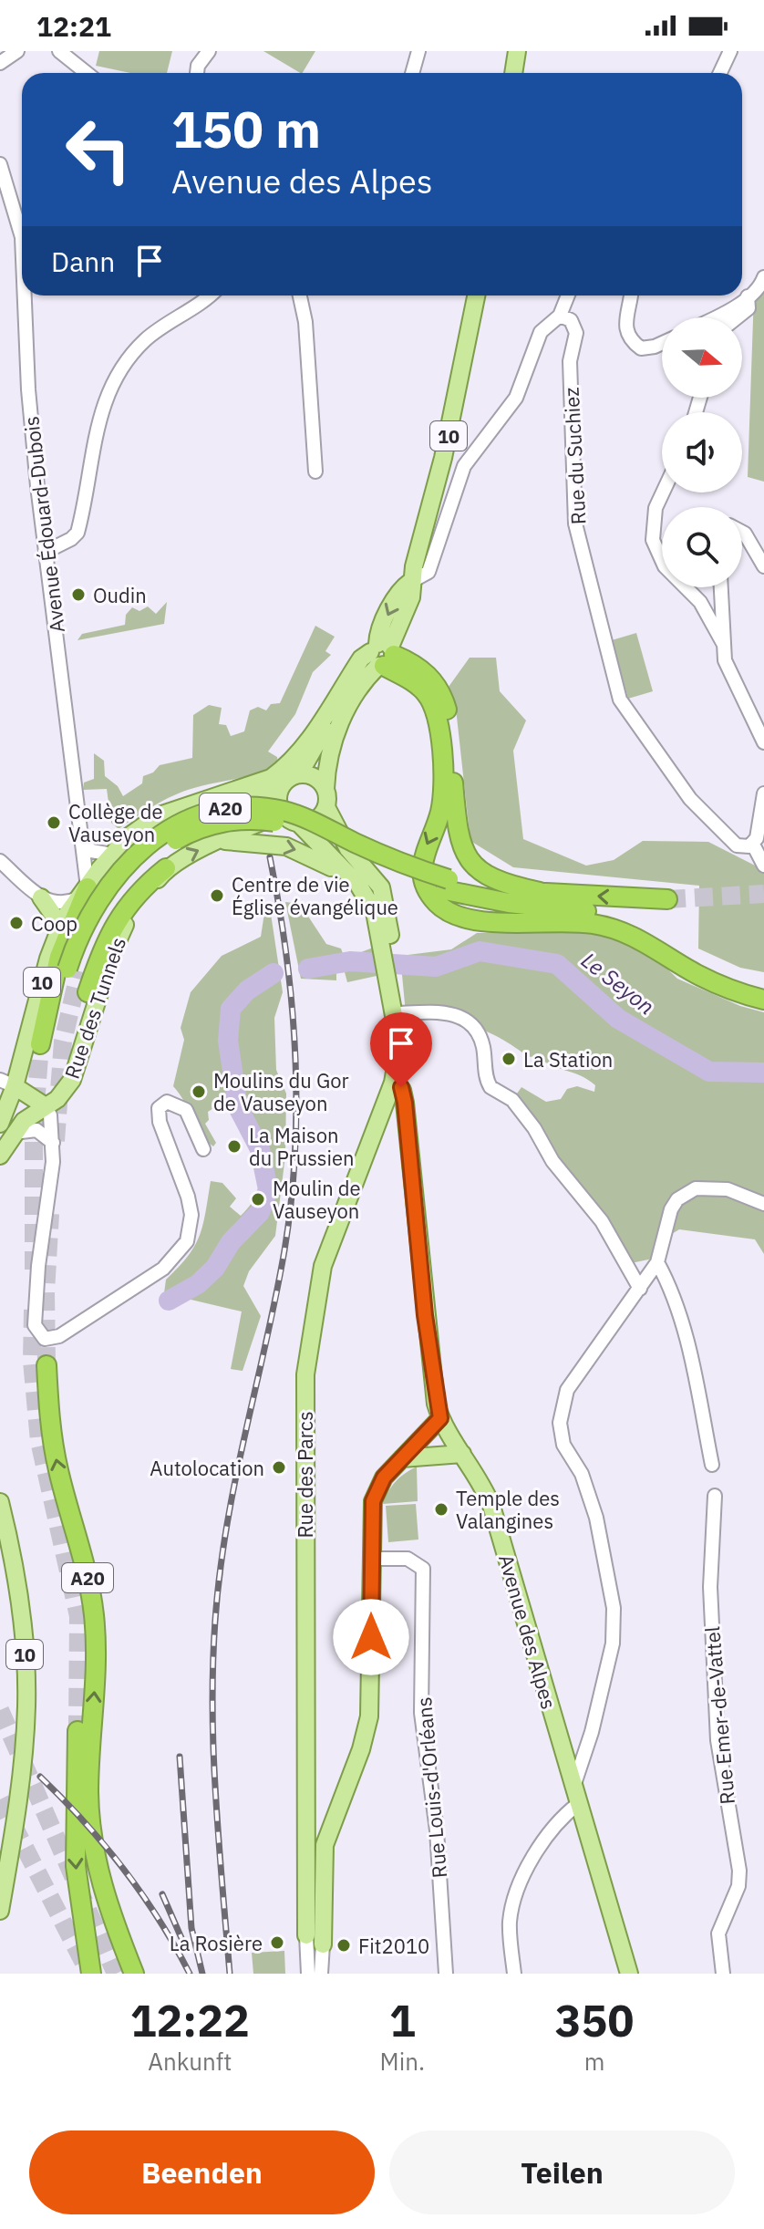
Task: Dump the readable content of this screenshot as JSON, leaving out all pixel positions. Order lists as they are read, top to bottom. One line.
{"streets":{"highway":["A20"],"main road":["10","Rue des Tunnels","Rue des Parcs","Avenue des Alpes"],"street":["Rue du Suchiez","Avenue Édouard-Dubois","Rue Emer-de-Vattel","Rue Louis-d'Orléans"]},"crossings":[["10","Avenue Édouard-Dubois"],["10","Rue des Tunnels"],["10","Rue des Parcs"],["Rue des Parcs","Avenue des Alpes"]],"water":["Le Seyon"],"places":["Oudin","Collège de Vauseyon","Centre de vie Église évangélique","Coop","La Station","Moulins du Gor de Vauseyon","La Maison du Prussien","Moulin de Vauseyon","Autolocation","Temple des Valangines","La Rosière","Fit2010"],"north":"right","page":{"status":"12:21","turn":["150 m","Avenue des Alpes"],"then":"Dann","eta":["12:22","Ankunft","1","Min.","350","m"],"buttons":["Beenden","Teilen"]}}
